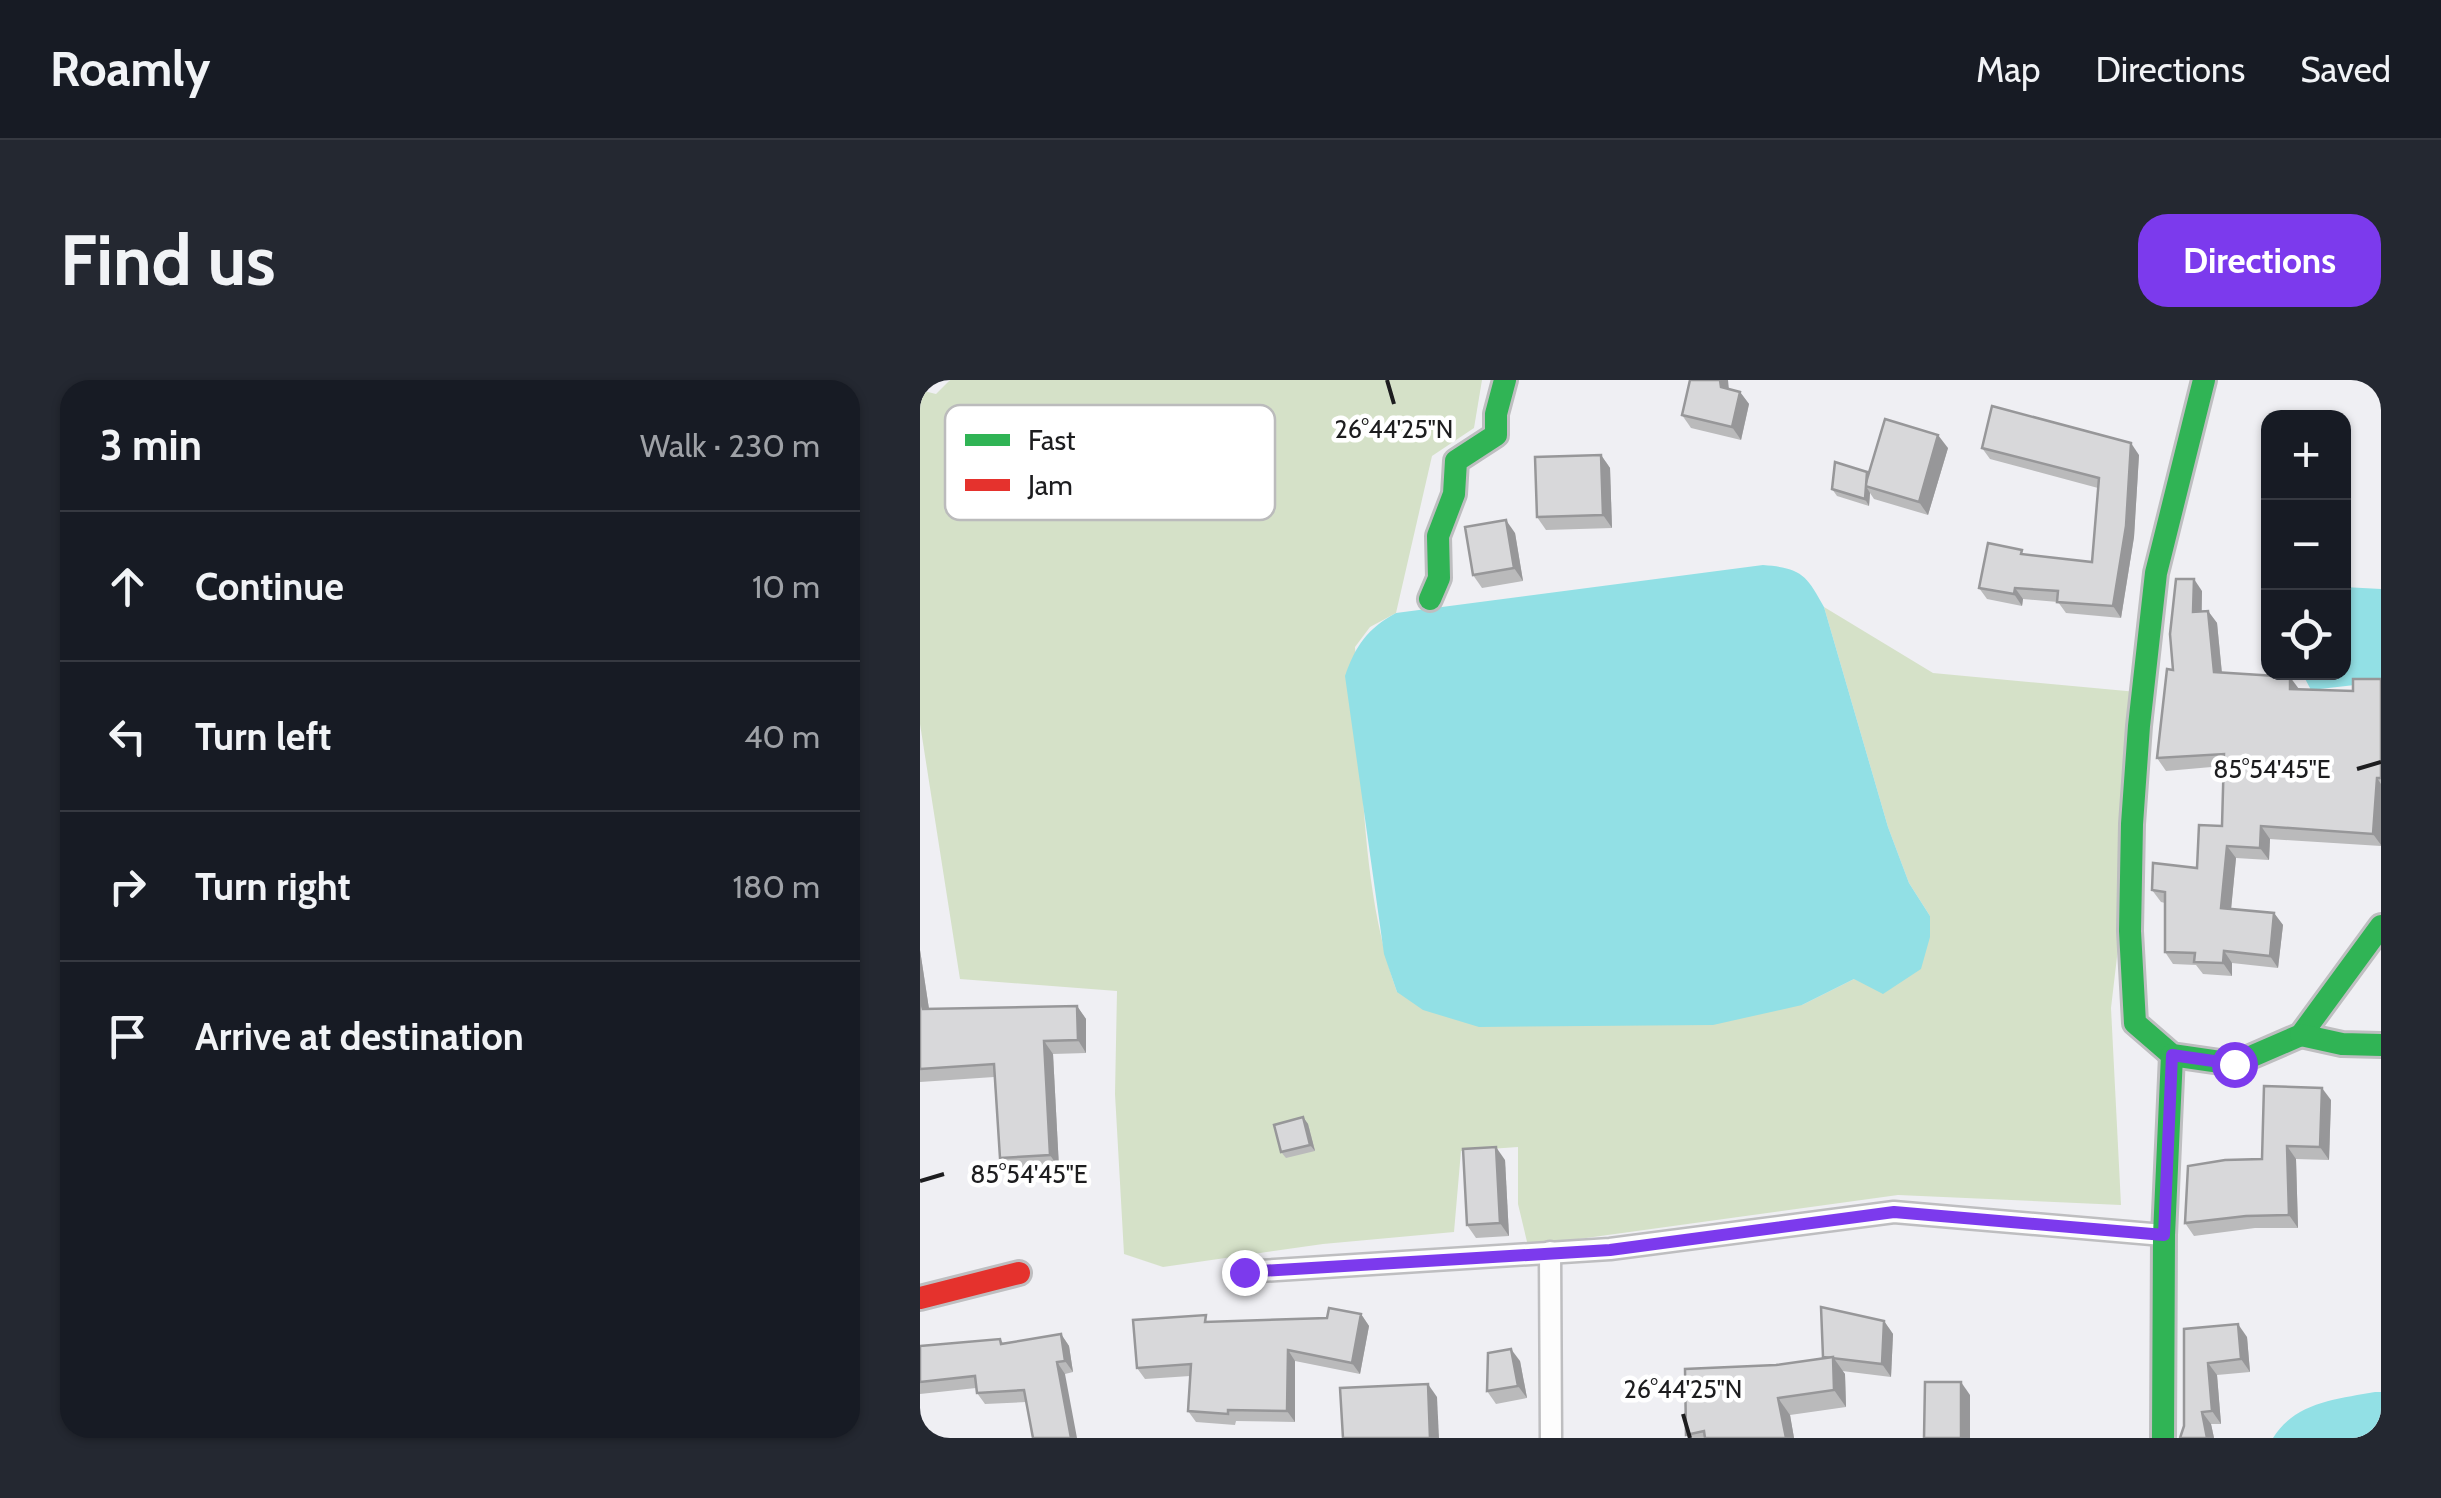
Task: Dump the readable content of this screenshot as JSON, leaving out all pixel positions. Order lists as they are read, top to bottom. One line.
{"legend":["Fast","Jam"],"page":{"header":"Roamly","nav":["Map","Directions","Saved"],"buttons":"Directions","title":"Find us","heading":["3 min","Walk · 230 m"],"map_buttons":["+","−"],"list":[["Continue","10 m"],["Turn left","40 m"],["Turn right","180 m"],"Arrive at destination"]},"coordinates":["26°44'25\"N","85°54'45\"E"]}
